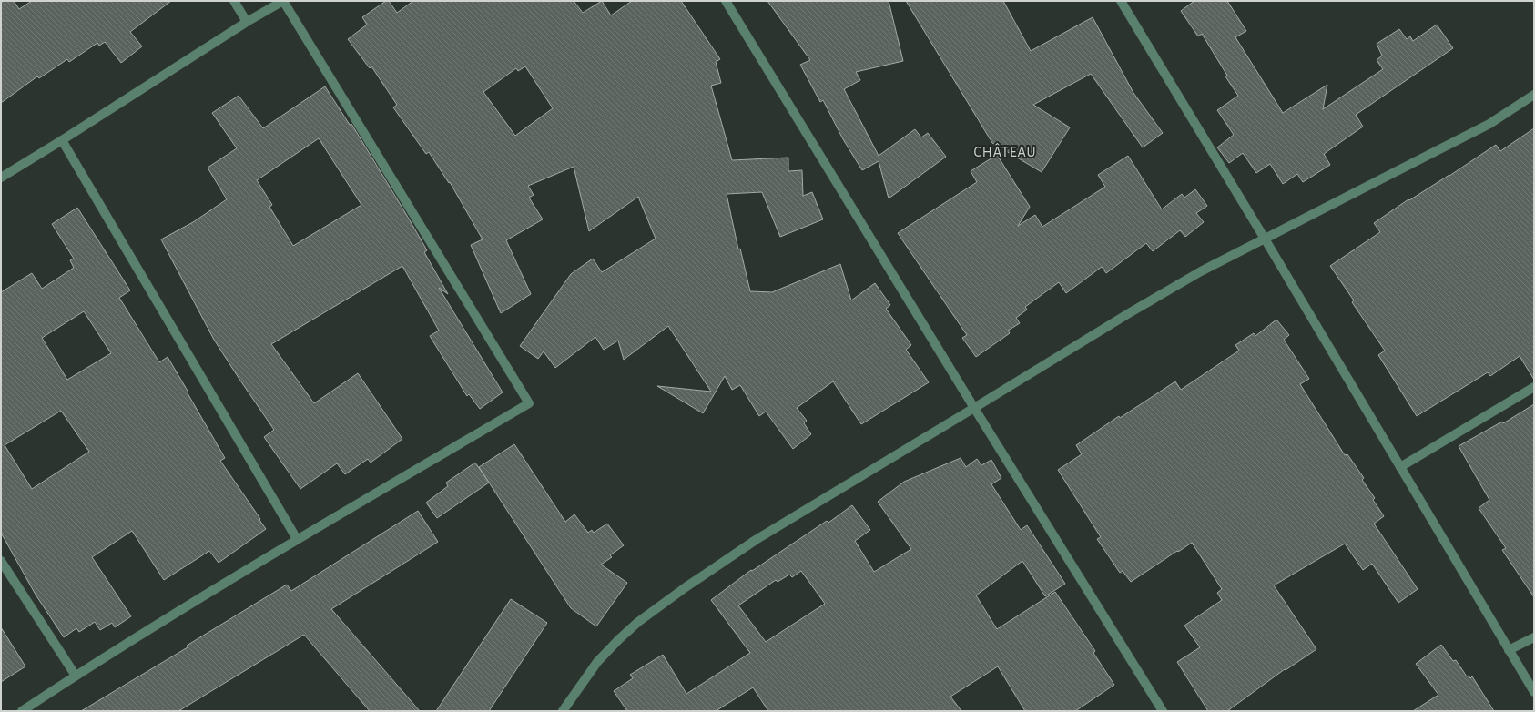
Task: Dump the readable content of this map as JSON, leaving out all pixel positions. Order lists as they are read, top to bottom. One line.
{"districts":["CHÂTEAU"]}
